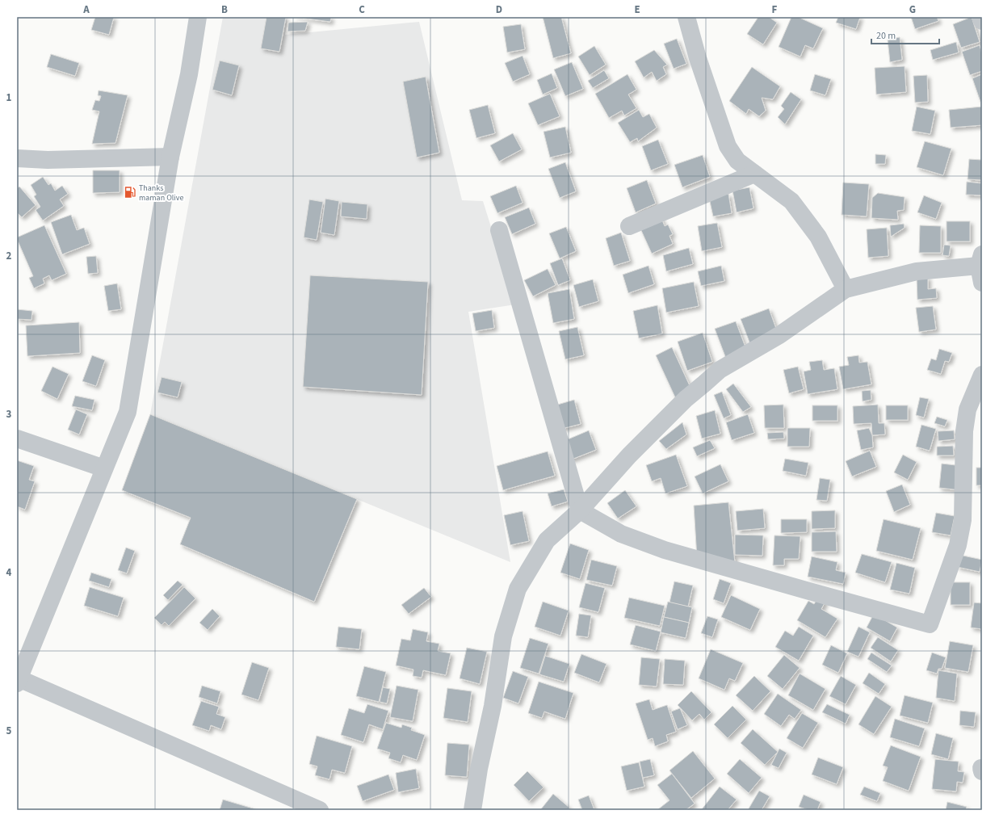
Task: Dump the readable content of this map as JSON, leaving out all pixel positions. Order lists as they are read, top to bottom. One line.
{"places":{"fuel station":["Thanks maman Olive"]},"scale_bar":"20 m","grid":{"columns":["A","B","C","D","E","F","G"],"rows":["1","2","3","4","5"]}}
